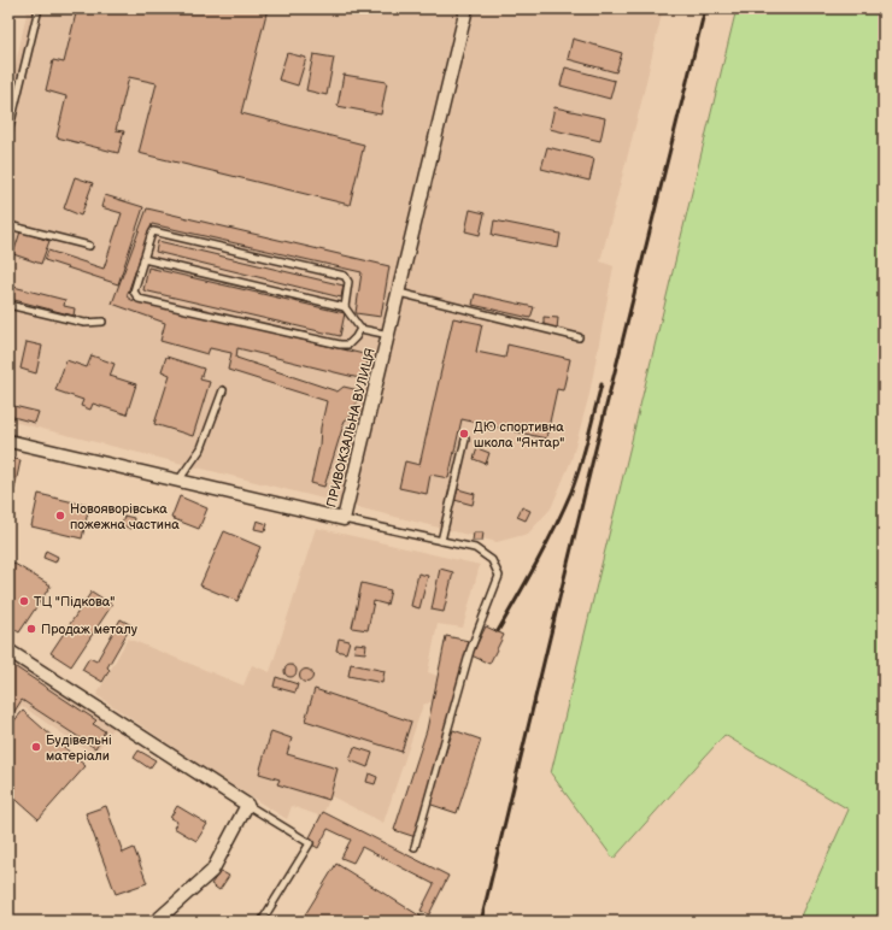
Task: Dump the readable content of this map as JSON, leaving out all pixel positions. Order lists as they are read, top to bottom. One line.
{"streets":{"street":["ПРИВОКЗАЛЬНА ВУЛИЦЯ"]},"places":["ДЮ спортивна школа \"Янтар\"","Новояворівська пожежна частина","ТЦ \"Підкова\"","Продаж металу","Будівельні матеріали"]}
